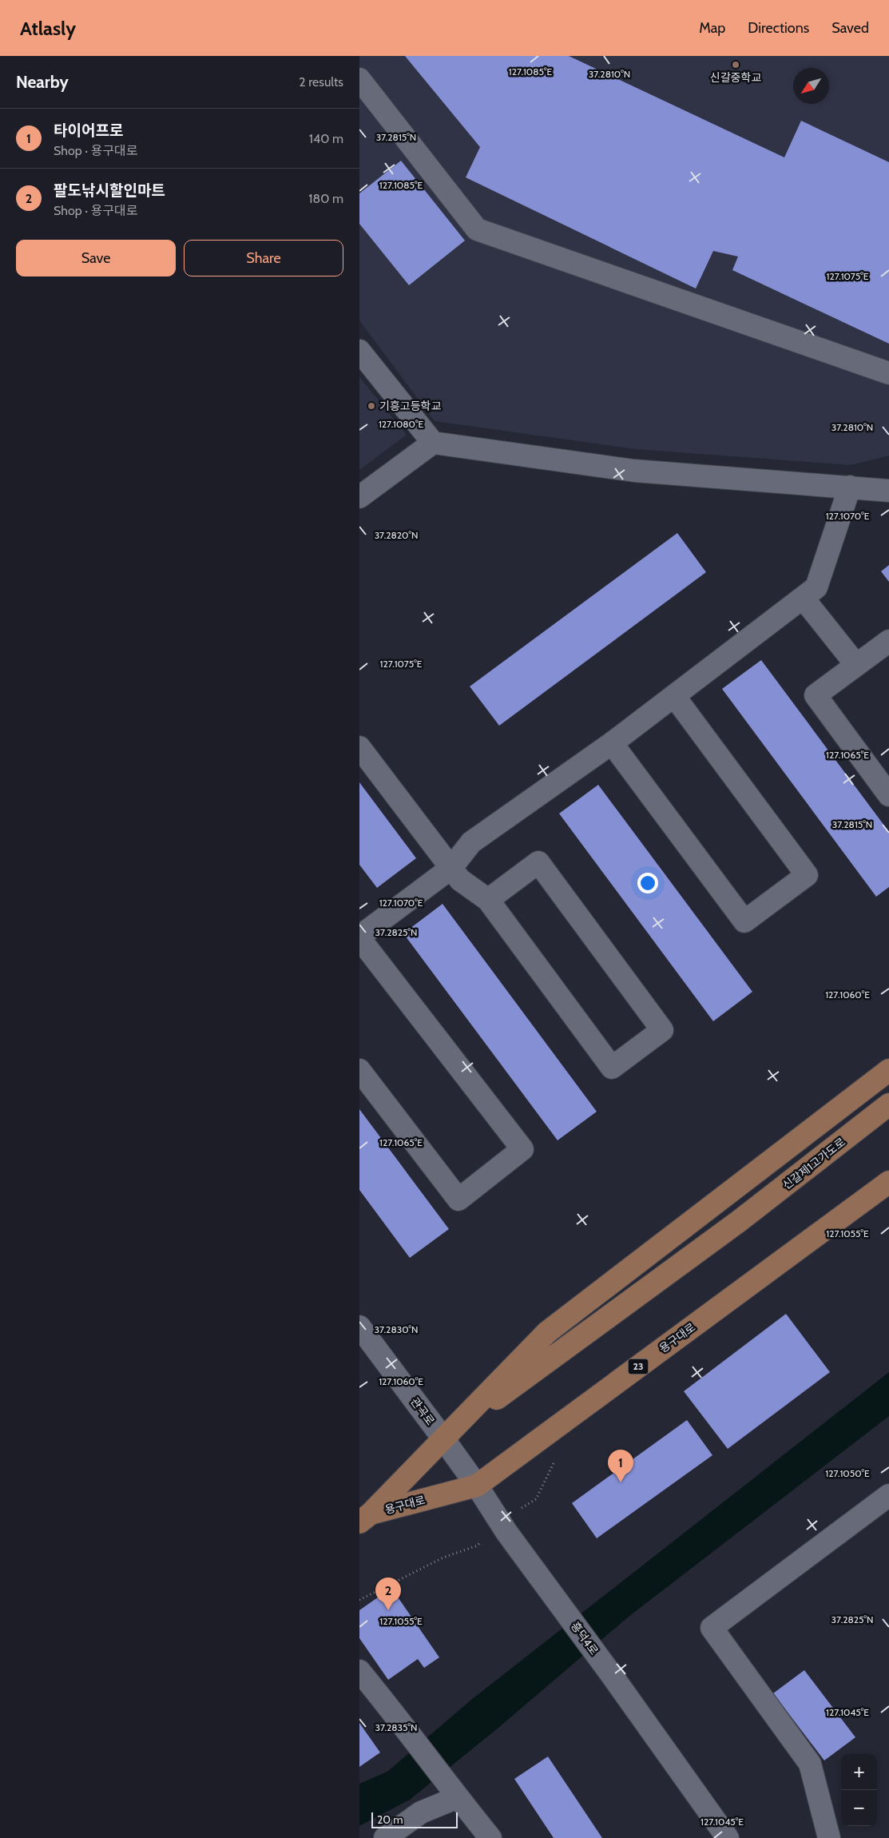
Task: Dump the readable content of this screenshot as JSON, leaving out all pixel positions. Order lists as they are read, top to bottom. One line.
{"streets":{"main road":["신갈제1고가도로","용구대로","23"],"street":["관곡로","흥덕4로"]},"crossings":[["신갈제1고가도로","용구대로"],["용구대로","관곡로"],["용구대로","흥덕4로"],["관곡로","흥덕4로"]],"places":["신갈중학교","기흥고등학교"],"scale_bar":"20 m","north":"bottom left","page":{"header":"Atlasly","nav":["Map","Directions","Saved"],"heading":["Nearby","2 results"],"list":[{"mark":"1","name":"타이어프로","note":"Shop · 용구대로","value":"140 m"},{"mark":"2","name":"팔도낚시할인마트","note":"Shop · 용구대로","value":"180 m"}],"buttons":["Save","Share"],"pins":["1","2"],"map_buttons":["+","−"],"scale":"20 m"},"coordinates":["127.1085°E","37.2810°N","37.2815°N","127.1075°E","127.1080°E","127.1070°E","37.2820°N","127.1065°E","37.2825°N","127.1060°E","127.1055°E","37.2830°N","127.1050°E","127.1045°E","37.2835°N"]}
